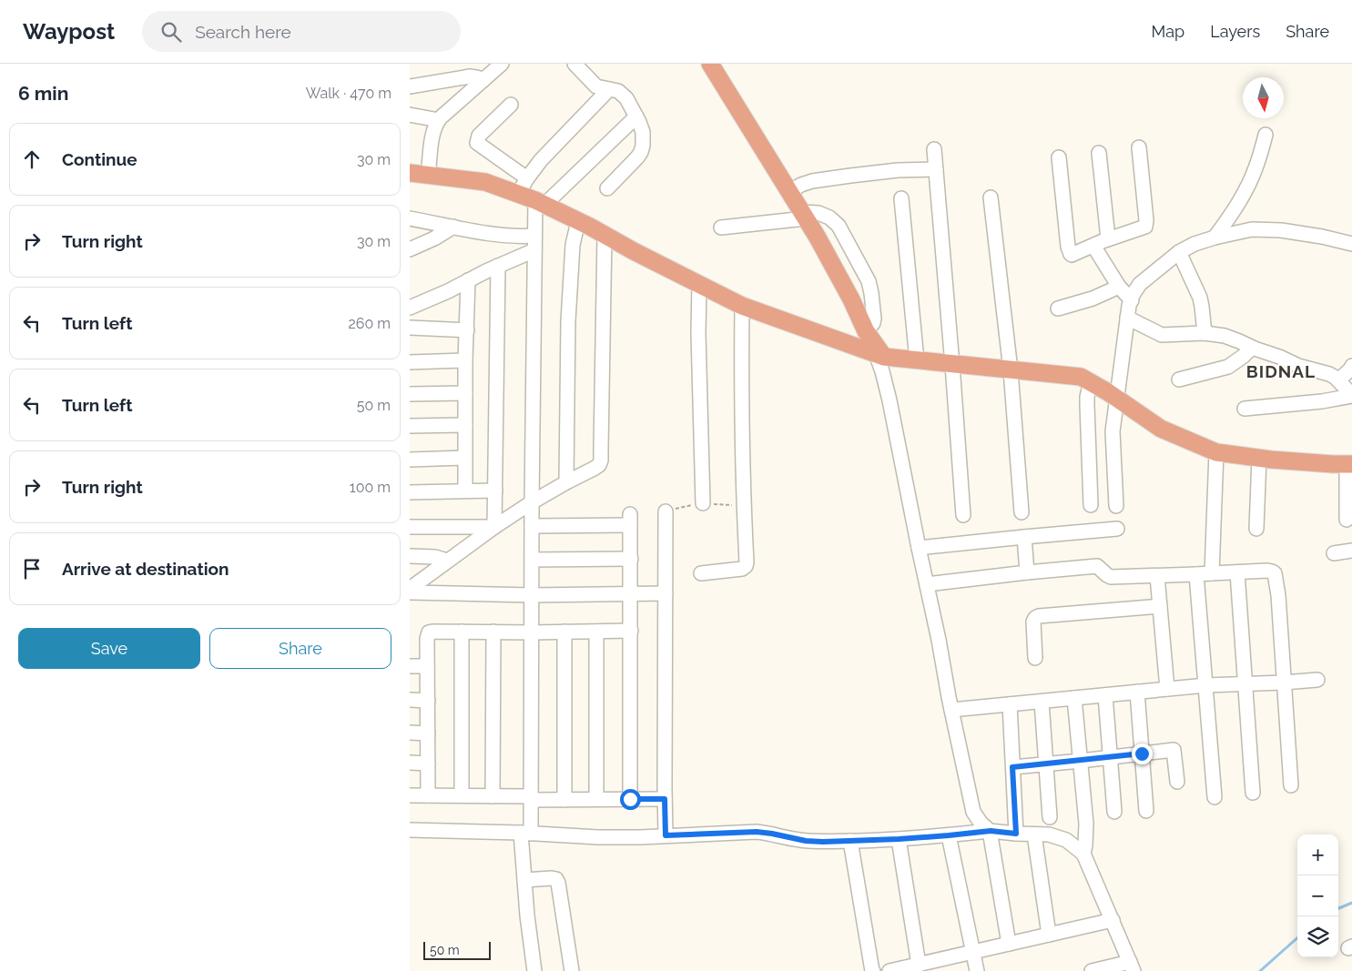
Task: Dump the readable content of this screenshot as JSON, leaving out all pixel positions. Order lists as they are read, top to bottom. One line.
{"districts":["BIDNAL"],"scale_bar":"50 m","north":"bottom","page":{"header":"Waypost","search":"Search here","nav":["Map","Layers","Share"],"heading":["6 min","Walk · 470 m"],"list":[["Continue","30 m"],["Turn right","30 m"],["Turn left","260 m"],["Turn left","50 m"],["Turn right","100 m"],"Arrive at destination"],"buttons":["Save","Share"],"map_buttons":["+","−"],"scale":"50 m"}}
